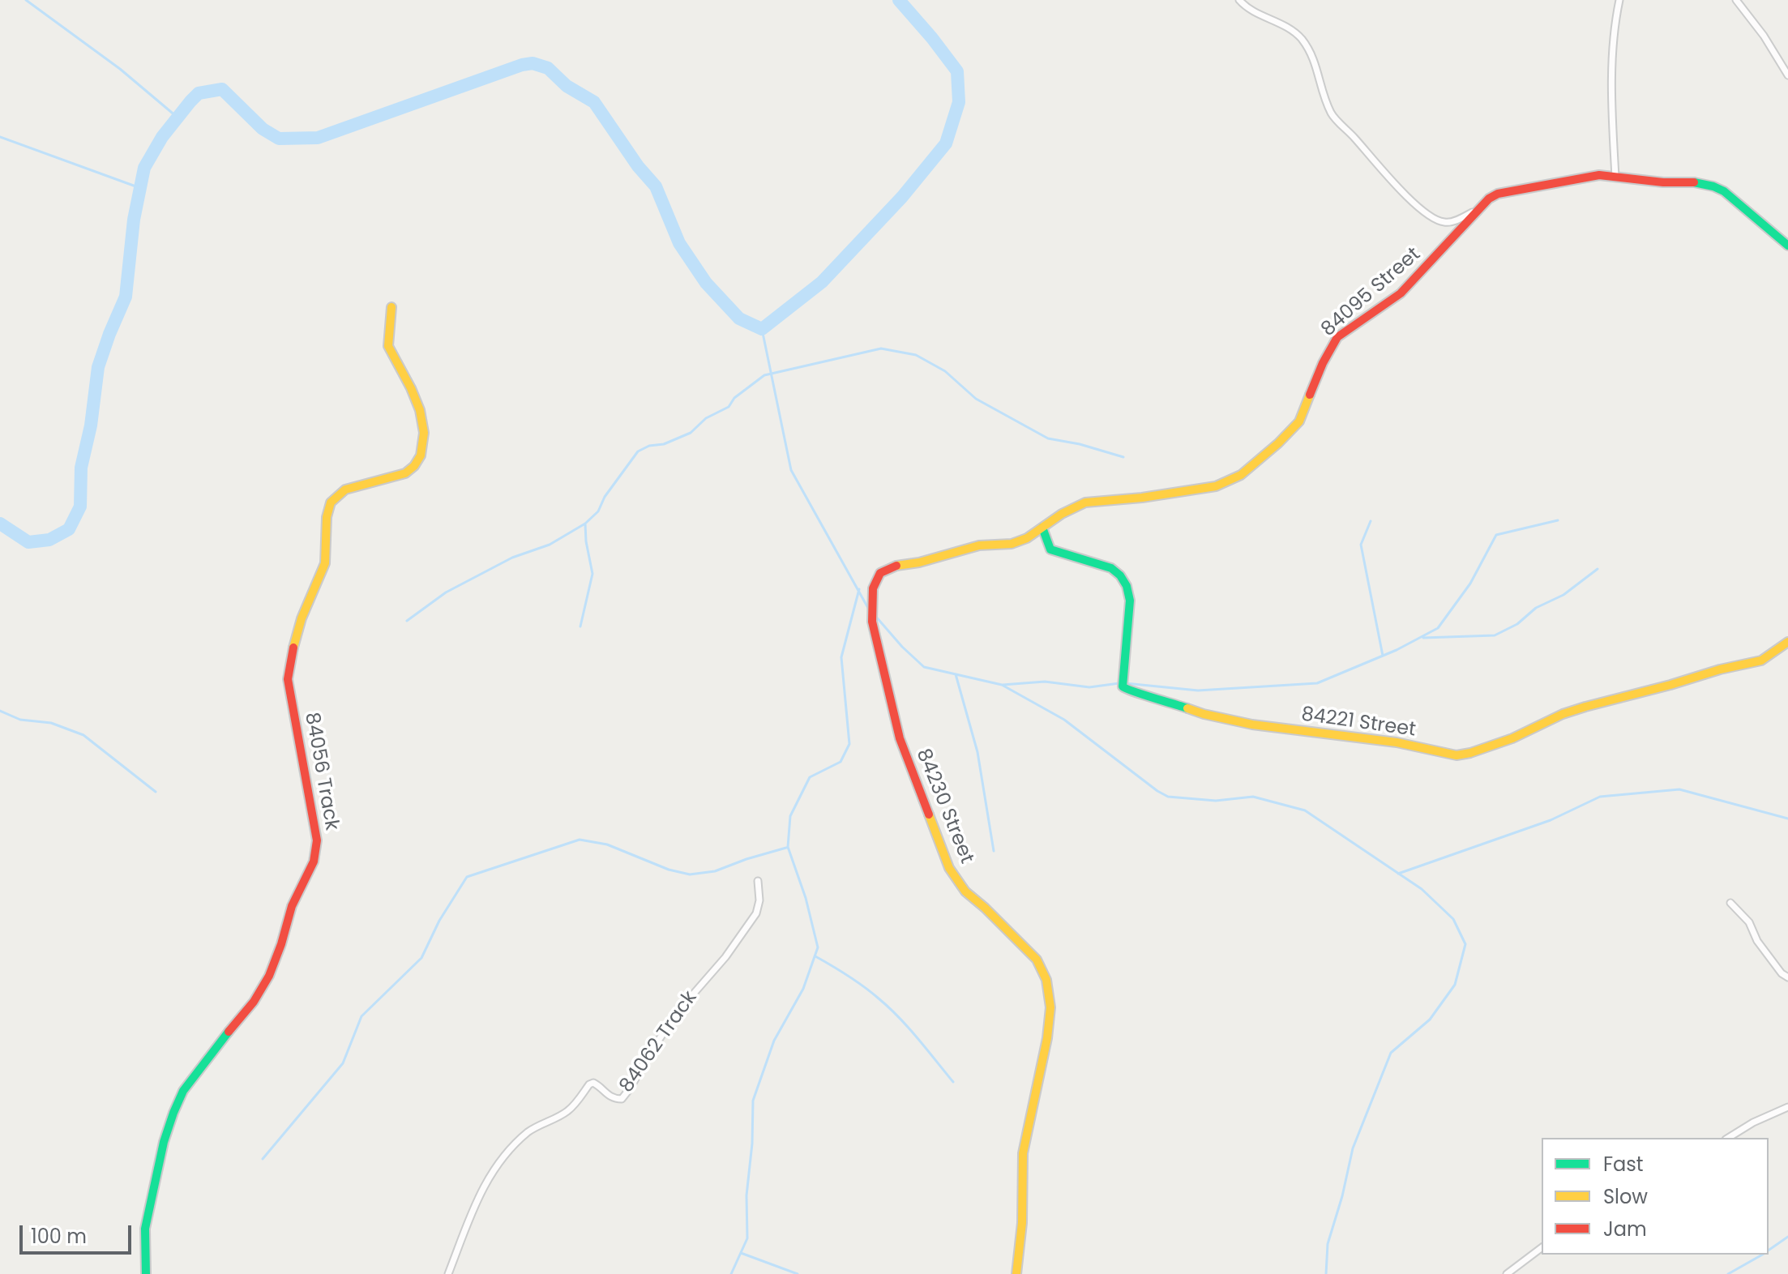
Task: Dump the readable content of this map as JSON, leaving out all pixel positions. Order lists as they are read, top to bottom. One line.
{"streets":{"street":["84095 Street","84221 Street","84056 Track","84230 Street","84062 Track"]},"crossings":[["84095 Street","84221 Street"],["84095 Street","84230 Street"]],"legend":["Fast","Slow","Jam"],"scale_bar":"100 m"}
